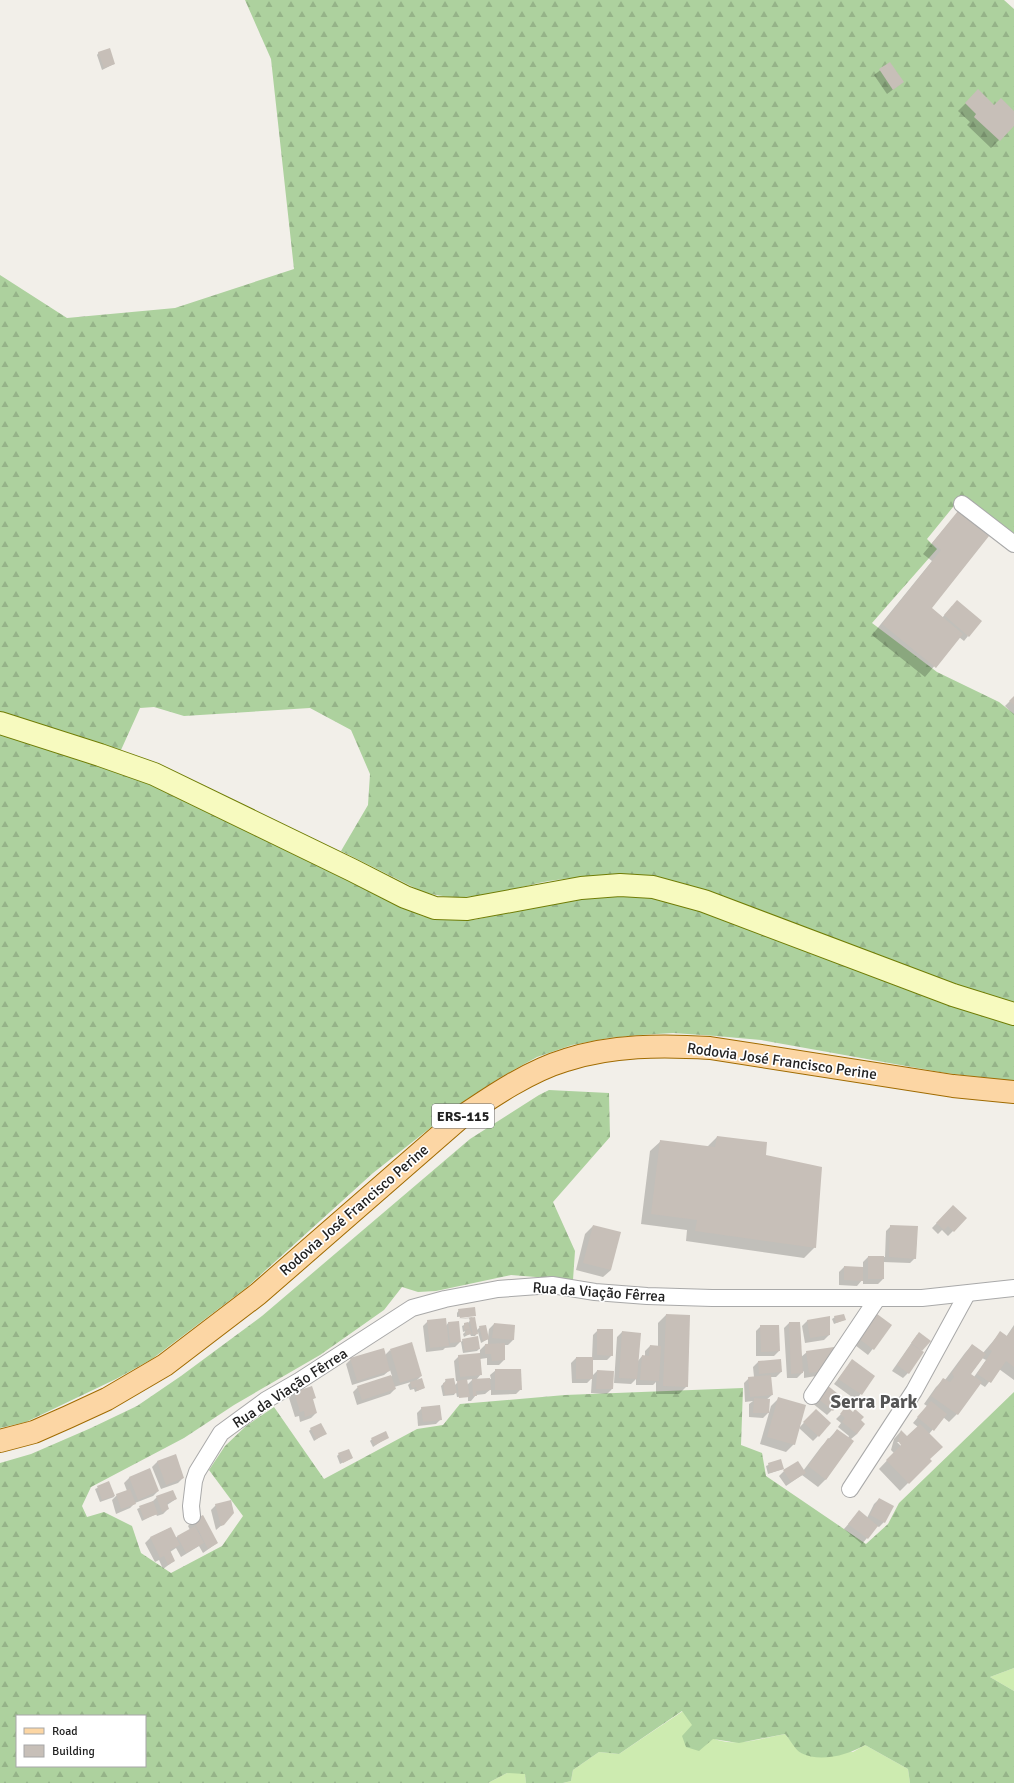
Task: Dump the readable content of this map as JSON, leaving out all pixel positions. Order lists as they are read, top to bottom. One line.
{"streets":{"main road":["Rodovia José Francisco Perine","ERS-115"],"street":["Rua da Viação Fêrrea"]},"districts":["Serra Park"],"legend":["Road","Building"]}
